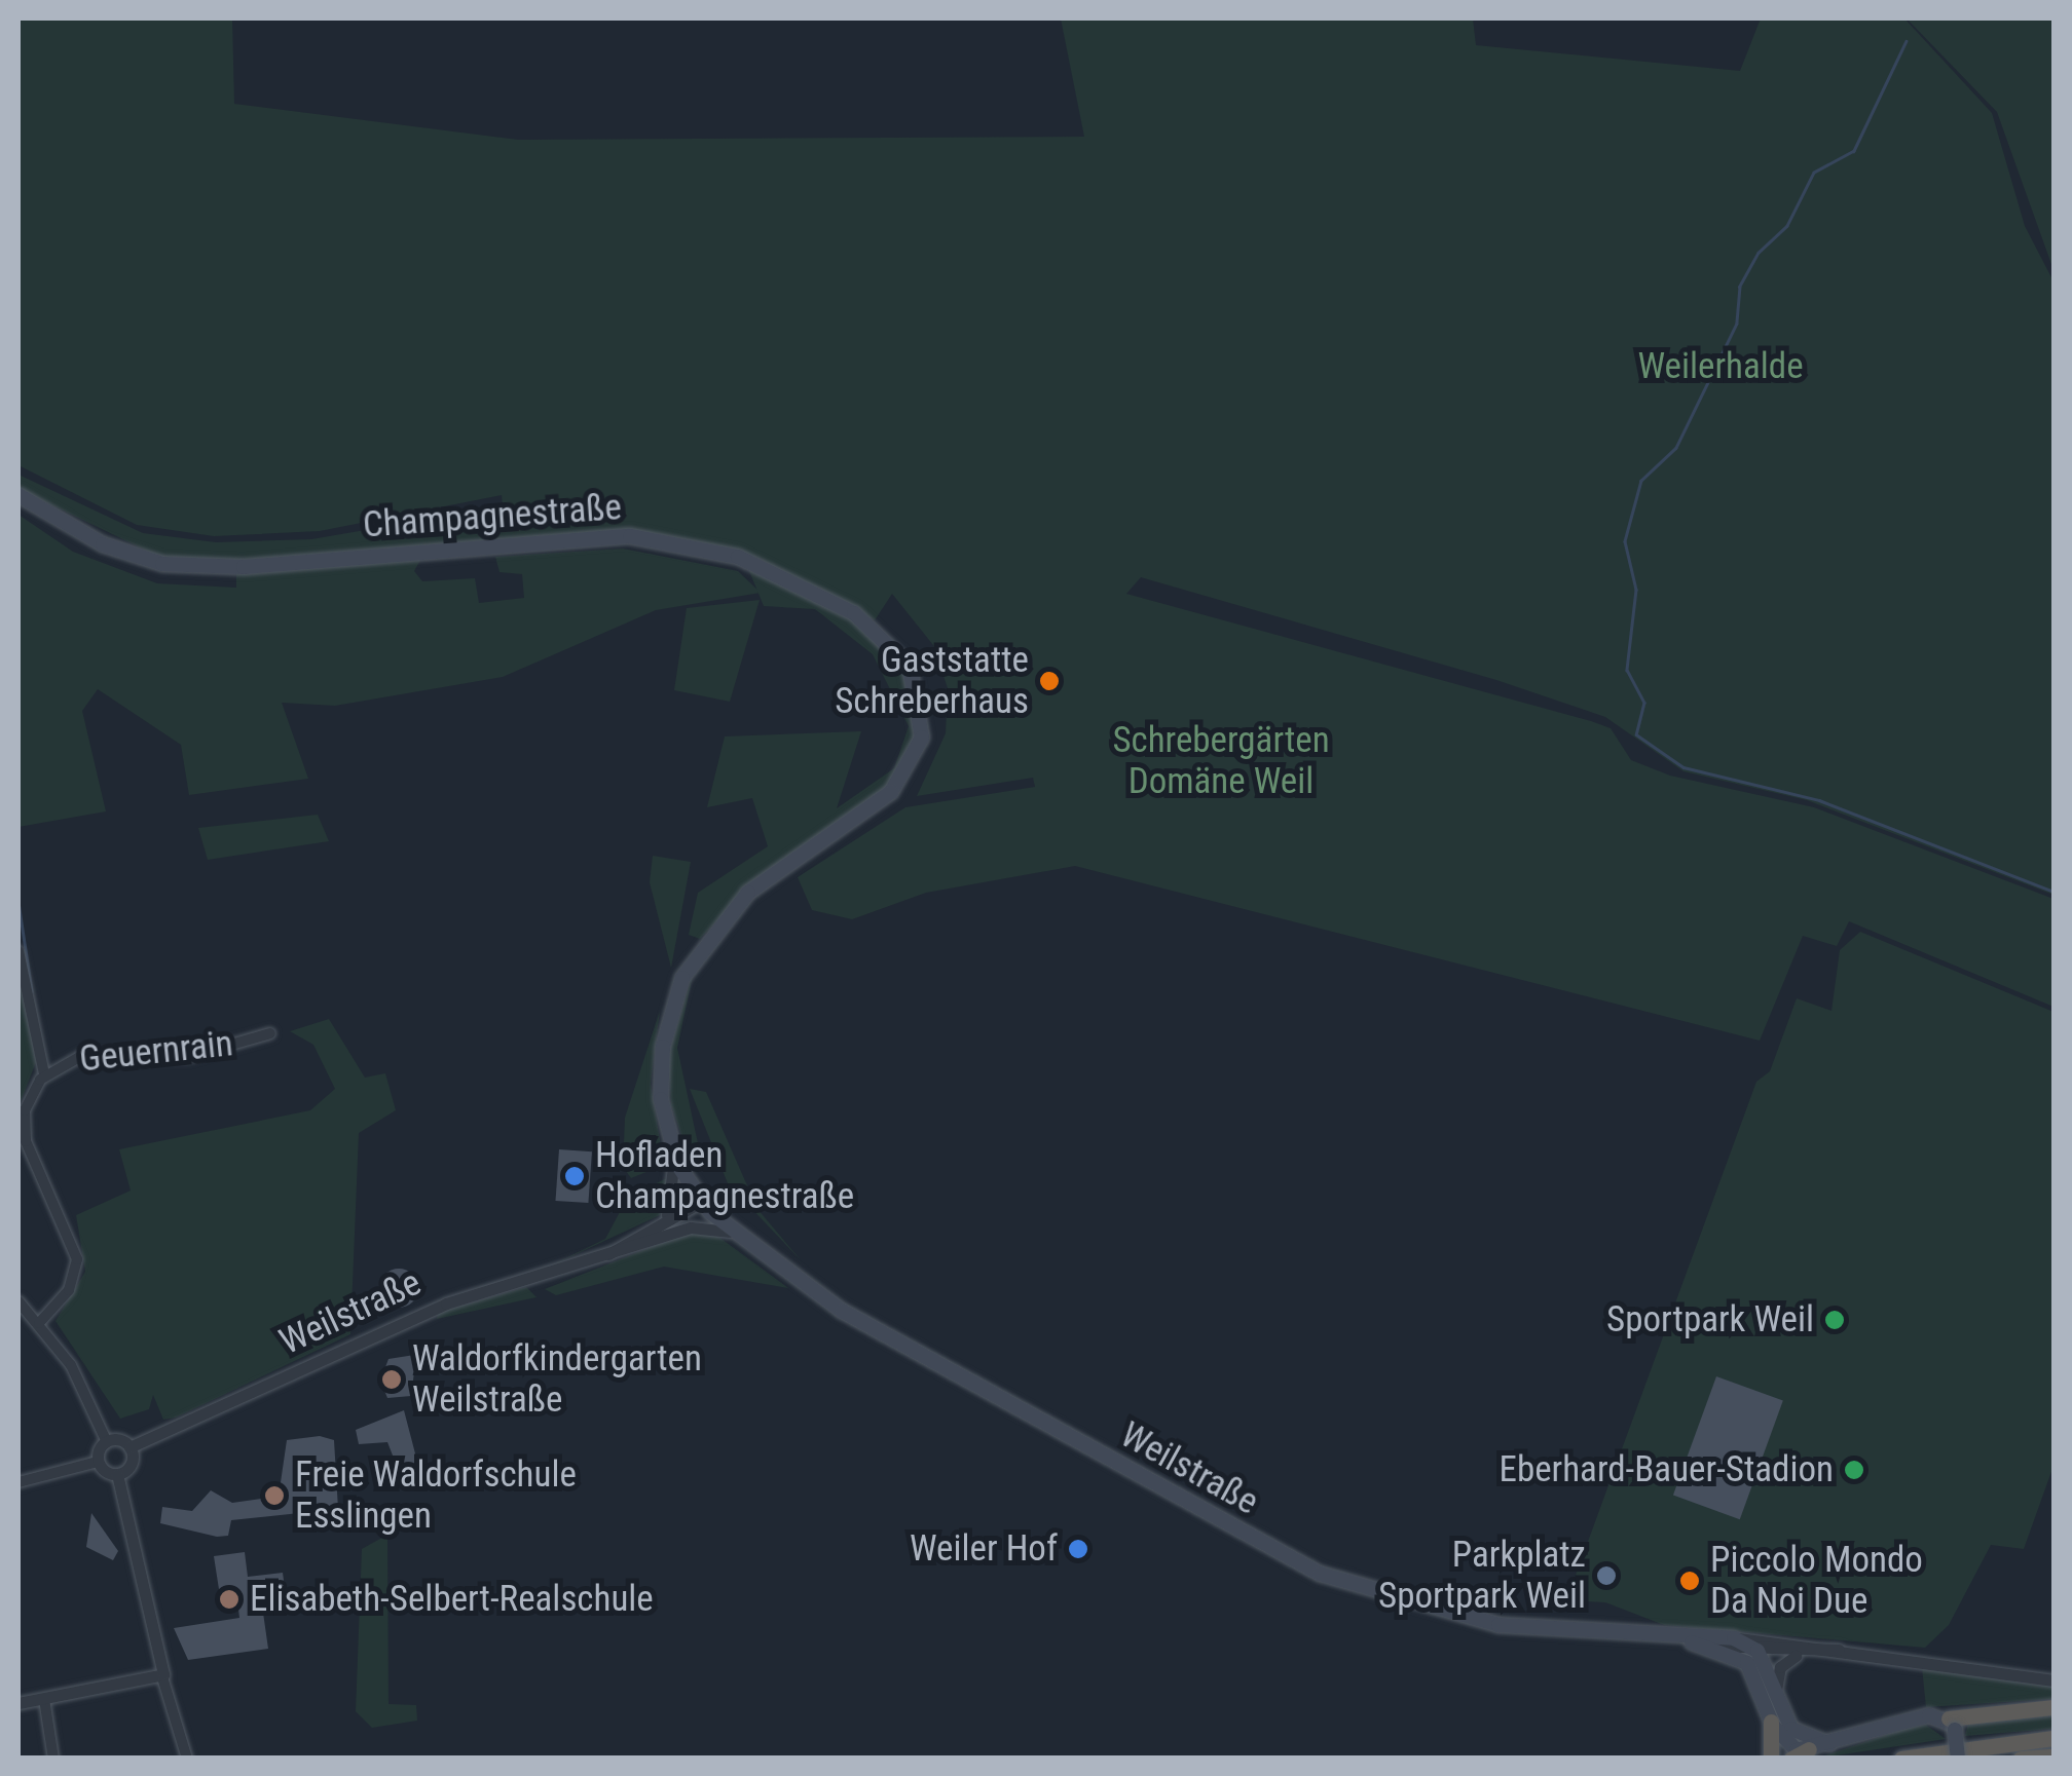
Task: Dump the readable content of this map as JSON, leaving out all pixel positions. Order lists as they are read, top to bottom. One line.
{"streets":{"main road":["Champagnestraße","Weilstraße"],"street":["Geuernrain"]},"crossings":[["Champagnestraße","Weilstraße"]],"parks":["Weilerhalde","Schrebergärten Domäne Weil"],"places":["Gaststatte Schreberhaus","Hofladen Champagnestraße","Sportpark Weil","Waldorfkindergarten Weilstraße","Eberhard-Bauer-Stadion","Freie Waldorfschule Esslingen","Weiler Hof","Parkplatz Sportpark Weil","Piccolo Mondo Da Noi Due","Elisabeth-Selbert-Realschule"]}
